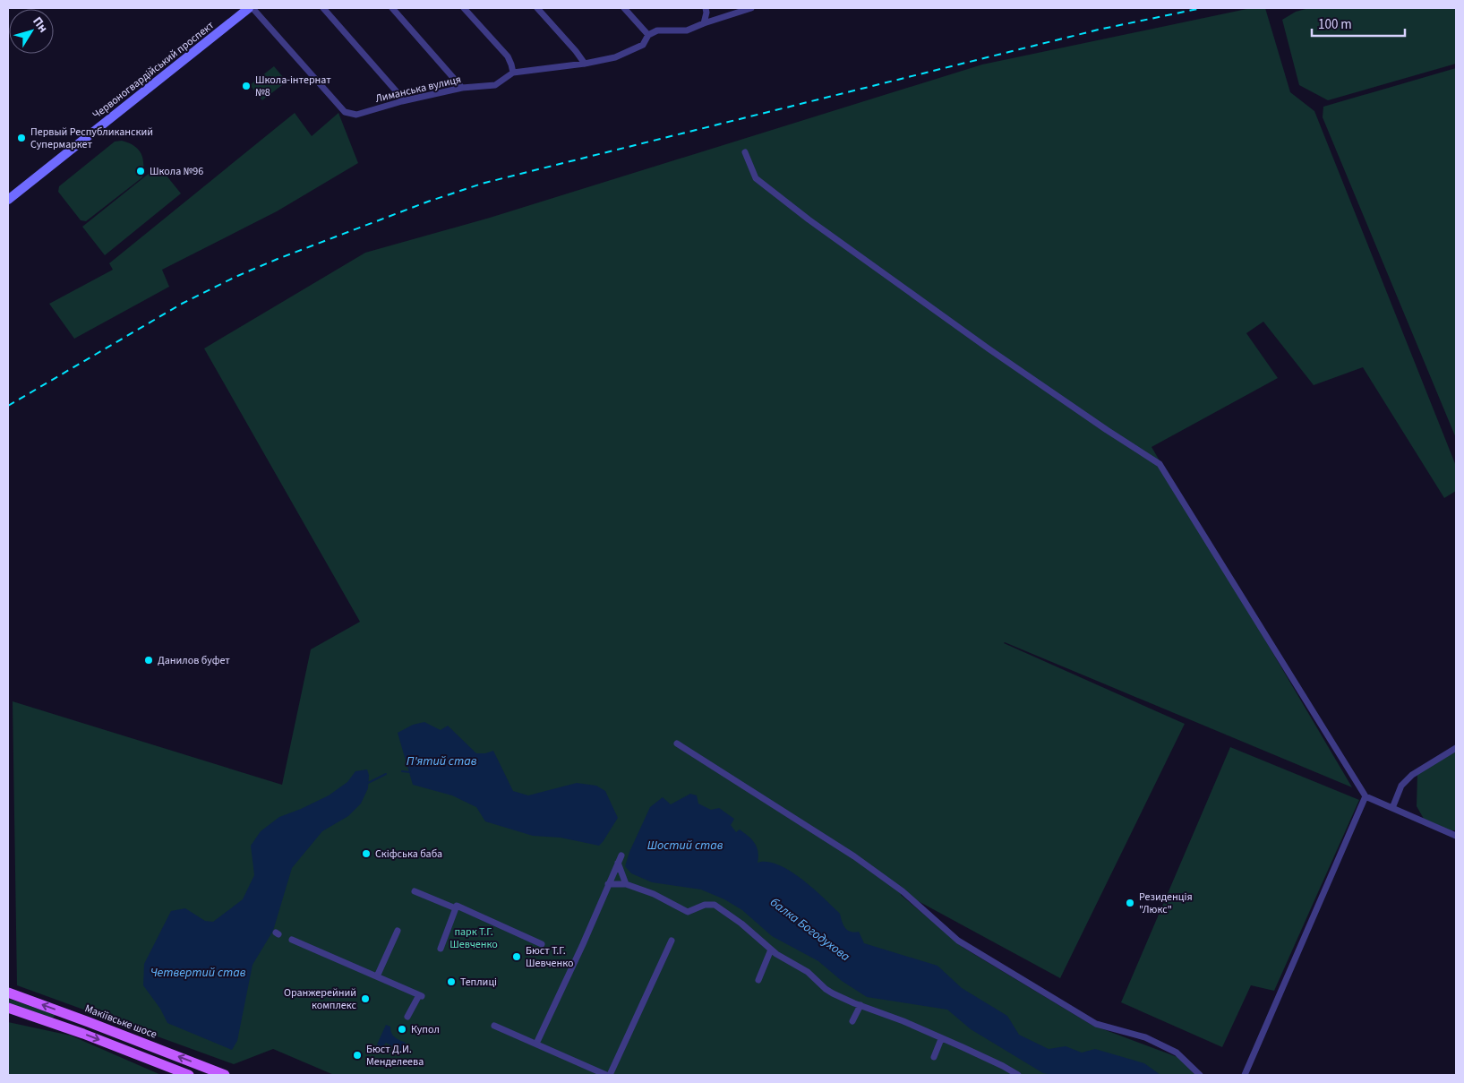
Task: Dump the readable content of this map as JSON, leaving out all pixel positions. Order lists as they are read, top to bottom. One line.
{"streets":{"main road":["Червоногвардійський проспект","Макіївське шосе"],"street":["Лиманська вулиця"]},"water":["П'ятий став","Шостий став","балка Богодухова","Четвертий став"],"parks":["парк Т.Г. Шевченко"],"places":["Школа-інтернат №8","Первый Республиканский Супермаркет","Школа №96","Данилов буфет","Скіфська баба","Резиденція \"Люкс\"","Бюст Т.Г. Шевченко","Теплиці","Оранжерейний комплекс","Купол","Бюст Д.И. Менделеева"],"scale_bar":"100 m","north":"top right"}
